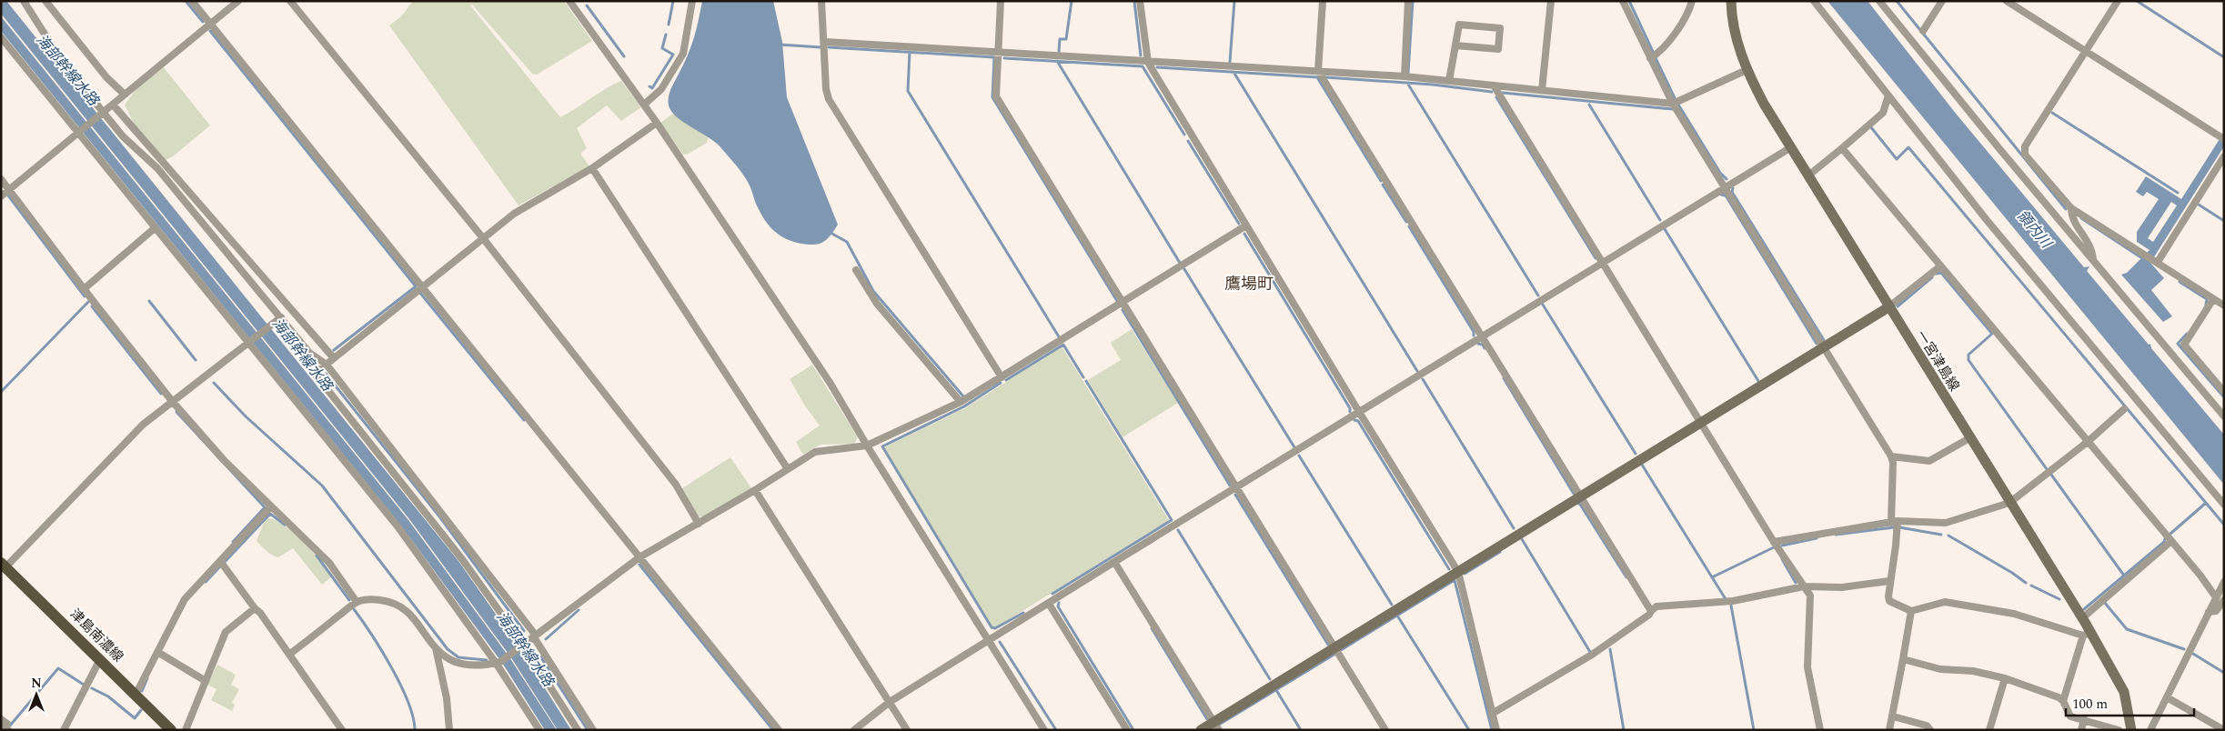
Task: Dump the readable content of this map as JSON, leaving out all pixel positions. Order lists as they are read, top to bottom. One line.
{"streets":{"main road":["一宮津島線","津島南濃線"]},"districts":["鷹場町"],"water":["海部幹線水路","領内川"],"scale_bar":"100 m","north":"top"}
